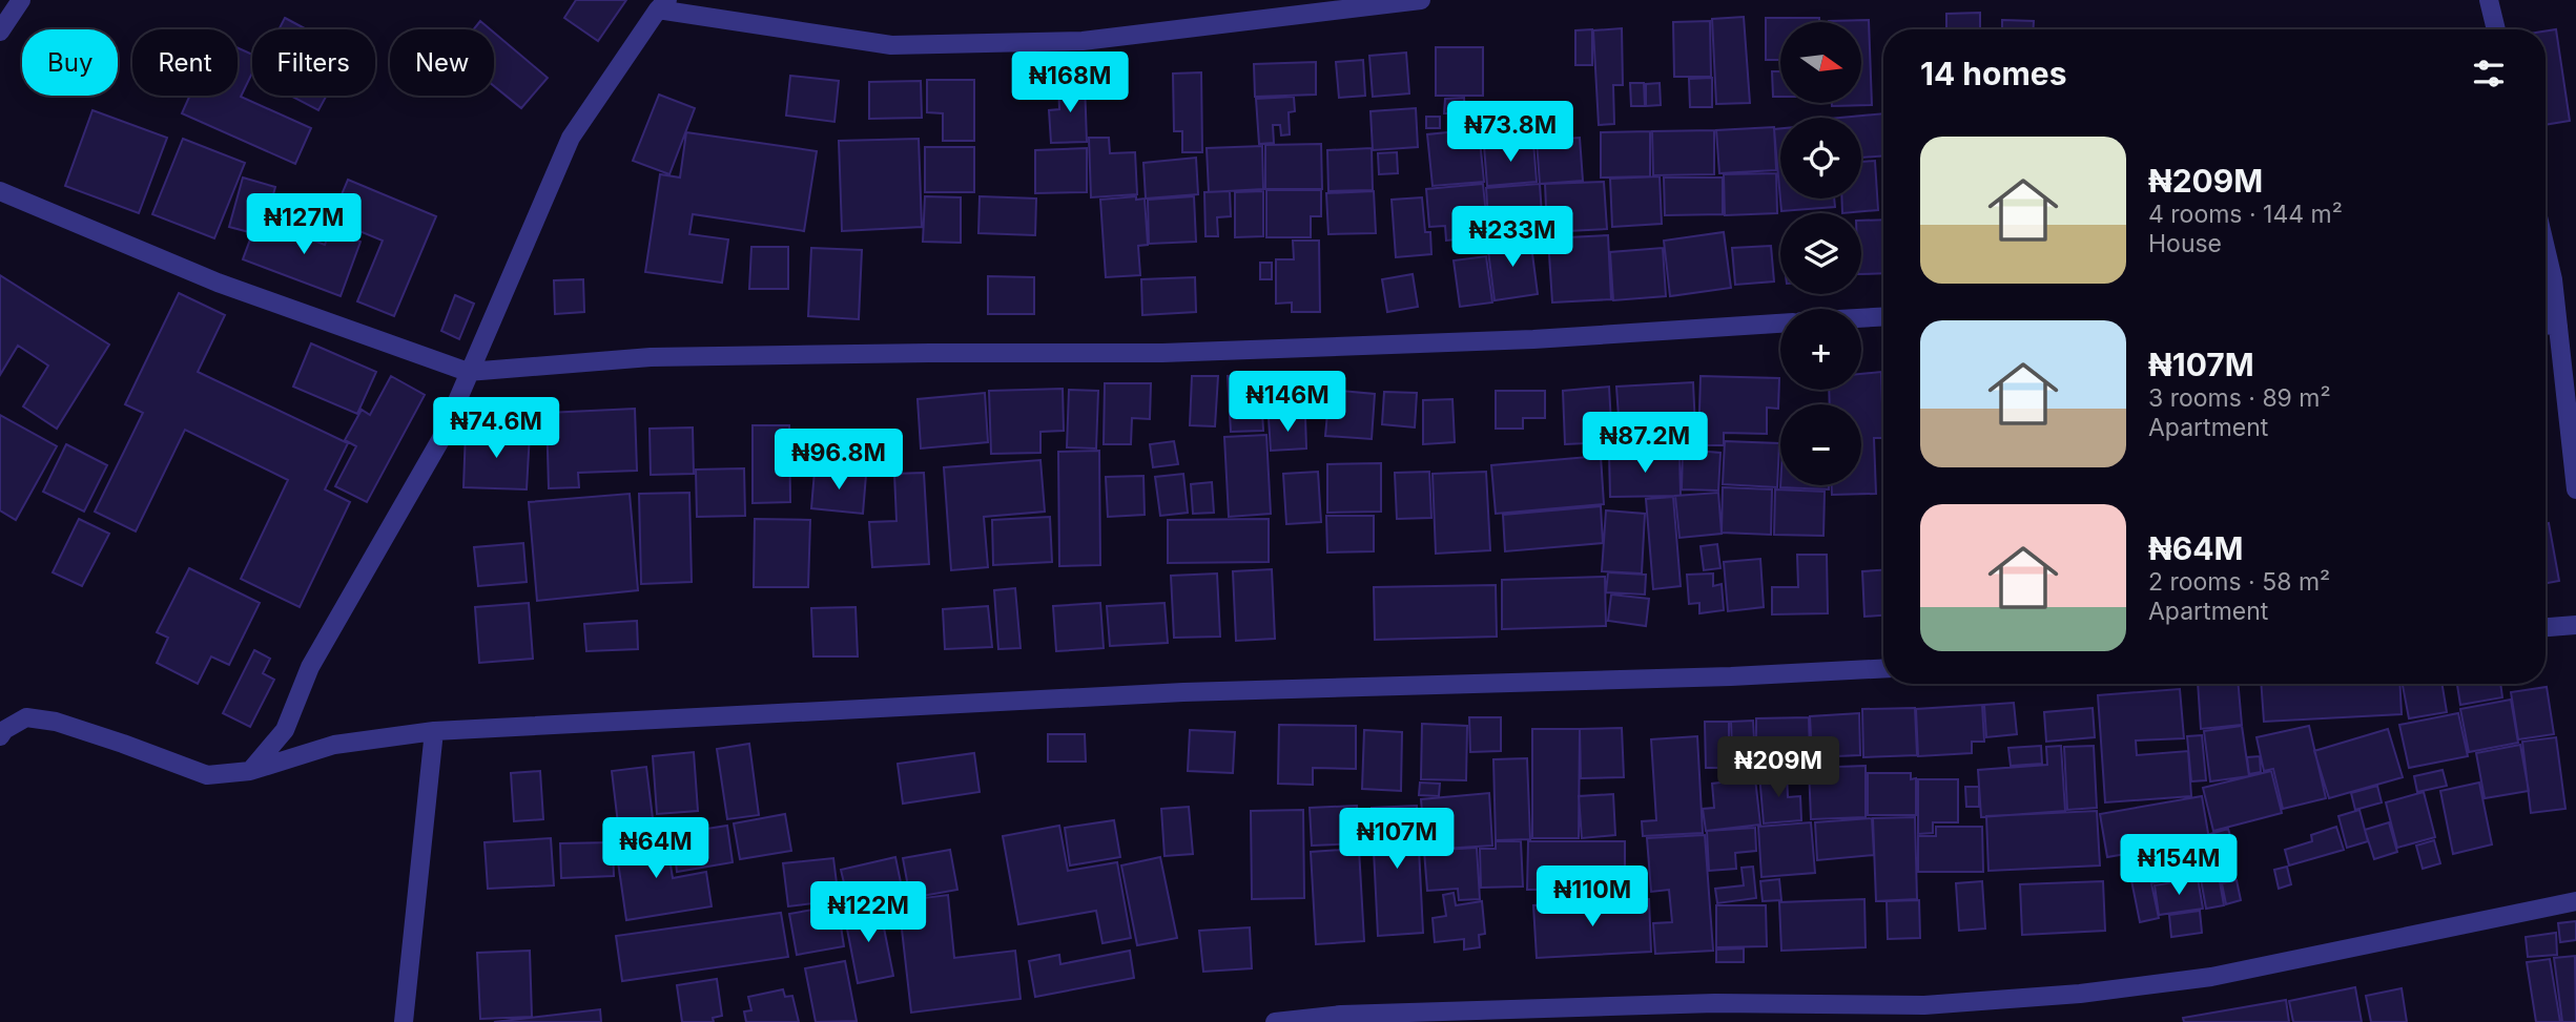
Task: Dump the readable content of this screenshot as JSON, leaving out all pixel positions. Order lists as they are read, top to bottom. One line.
{"north":"right","page":{"map_buttons":["+","−"],"chip":["Buy","Rent","Filters","New"],"heading":"14 homes","price":["₦168M","₦73.8M","₦127M","₦233M","₦146M","₦74.6M","₦87.2M","₦96.8M","₦209M","₦107M","₦64M","₦154M","₦110M","₦122M"],"list":[{"name":"₦209M","note":"4 rooms · 144 m² · House"},{"name":"₦107M","note":"3 rooms · 89 m² · Apartment"},{"name":"₦64M","note":"2 rooms · 58 m² · Apartment"}]}}
